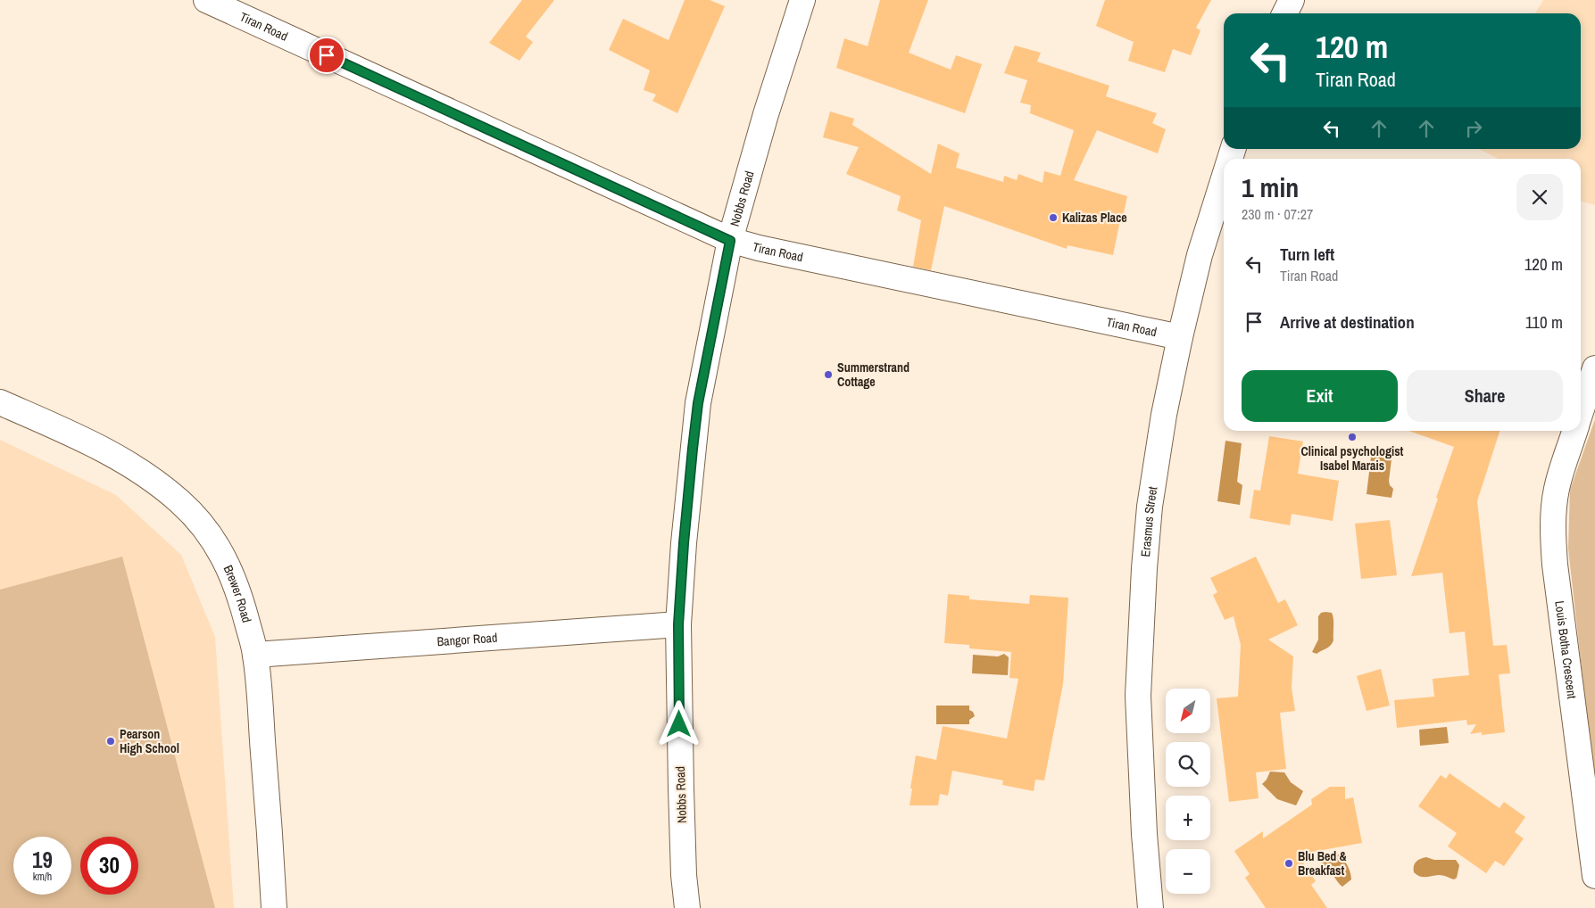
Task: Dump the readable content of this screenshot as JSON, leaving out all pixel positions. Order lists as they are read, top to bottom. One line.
{"streets":{"street":["Tiran Road","Nobbs Road","Erasmus Street","Brewer Road","Bangor Road","Louis Botha Crescent"]},"crossings":[["Tiran Road","Nobbs Road"],["Tiran Road","Erasmus Street"],["Nobbs Road","Bangor Road"],["Brewer Road","Bangor Road"]],"places":["Kalizas Place","Summerstrand Cottage","Clinical psychologist Isabel Marais","Pearson High School","Blu Bed & Breakfast"],"north":"bottom left","page":{"turn":["120 m","Tiran Road"],"heading":["1 min","230 m · 07:27"],"list":[{"name":"Turn left","note":"Tiran Road","value":"120 m"},{"name":"Arrive at destination","value":"110 m"}],"buttons":["Exit","Share"],"map_buttons":["+","−"],"speed":"19 km/h","limit":"30"}}
